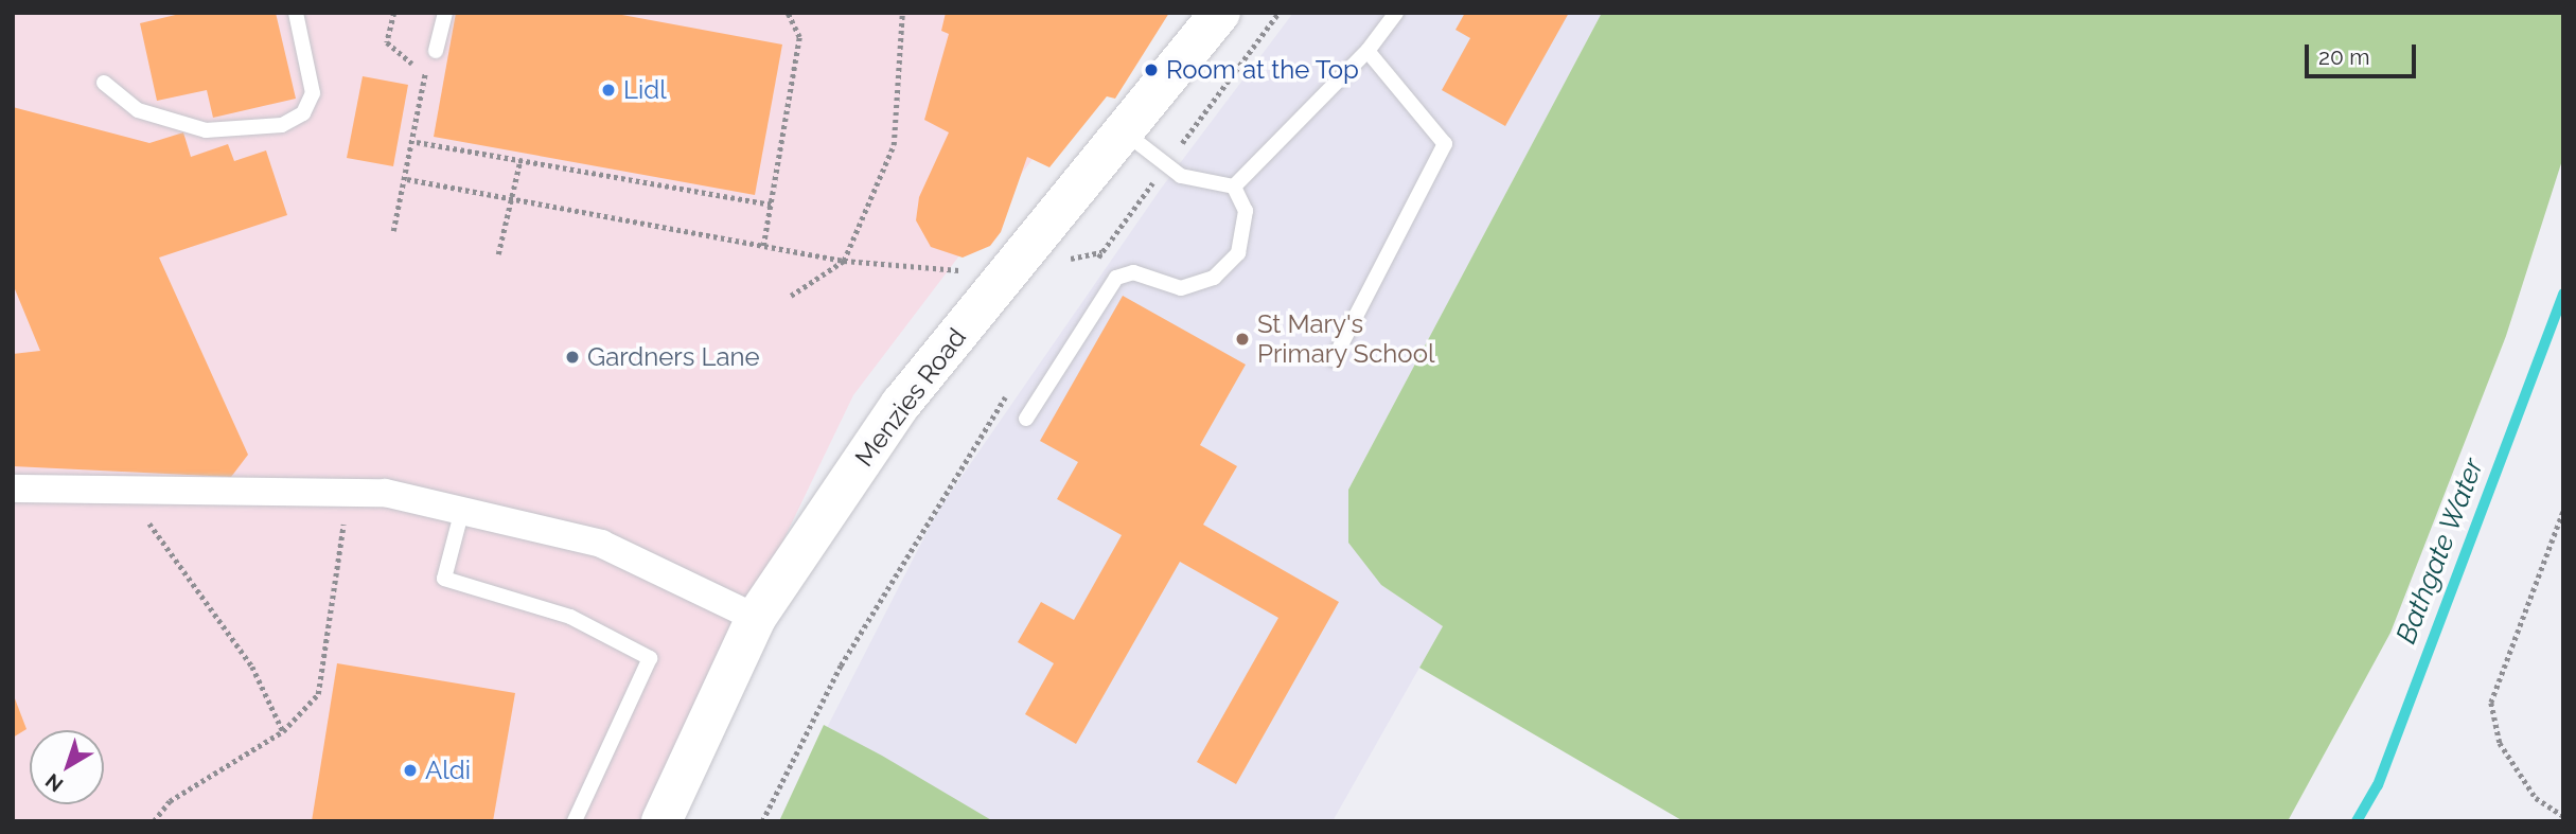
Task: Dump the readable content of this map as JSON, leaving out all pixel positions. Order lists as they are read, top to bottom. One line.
{"streets":{"street":["Menzies Road"]},"water":["Bathgate Water"],"places":["Room at the Top","Lidl","St Mary's Primary School","Gardners Lane","Aldi"],"scale_bar":"20 m","north":"bottom left"}
